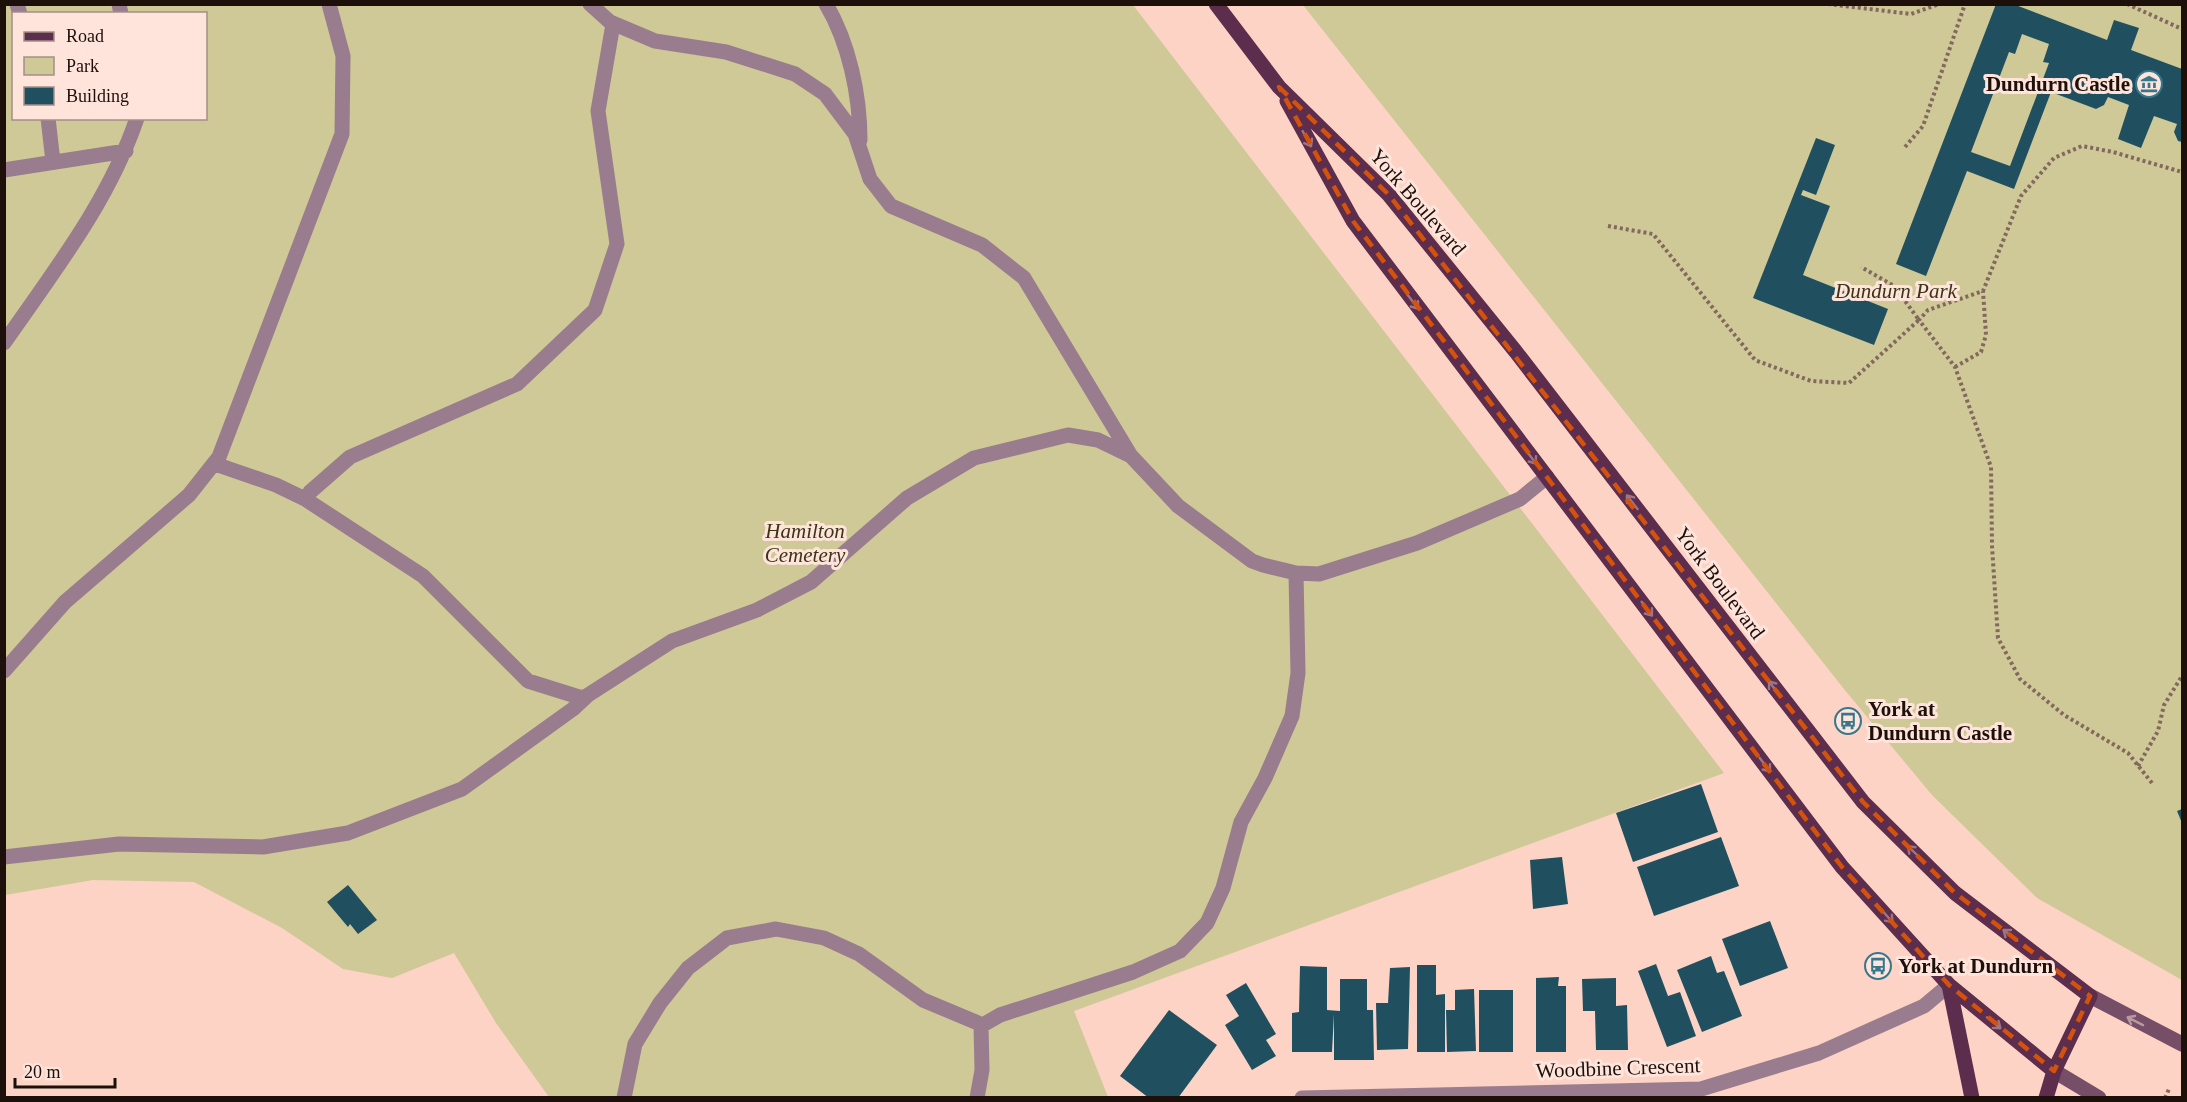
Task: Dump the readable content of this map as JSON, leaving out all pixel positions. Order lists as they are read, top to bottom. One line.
{"streets":{"main road":["York Boulevard"],"street":["Woodbine Crescent"]},"crossings":[["York Boulevard","Woodbine Crescent"]],"parks":["Dundurn Park","Hamilton Cemetery"],"places":{"museum":["Dundurn Castle"],"bus stop":["York at Dundurn Castle","York at Dundurn"]},"legend":["Road","Park","Building"],"scale_bar":"20 m"}
